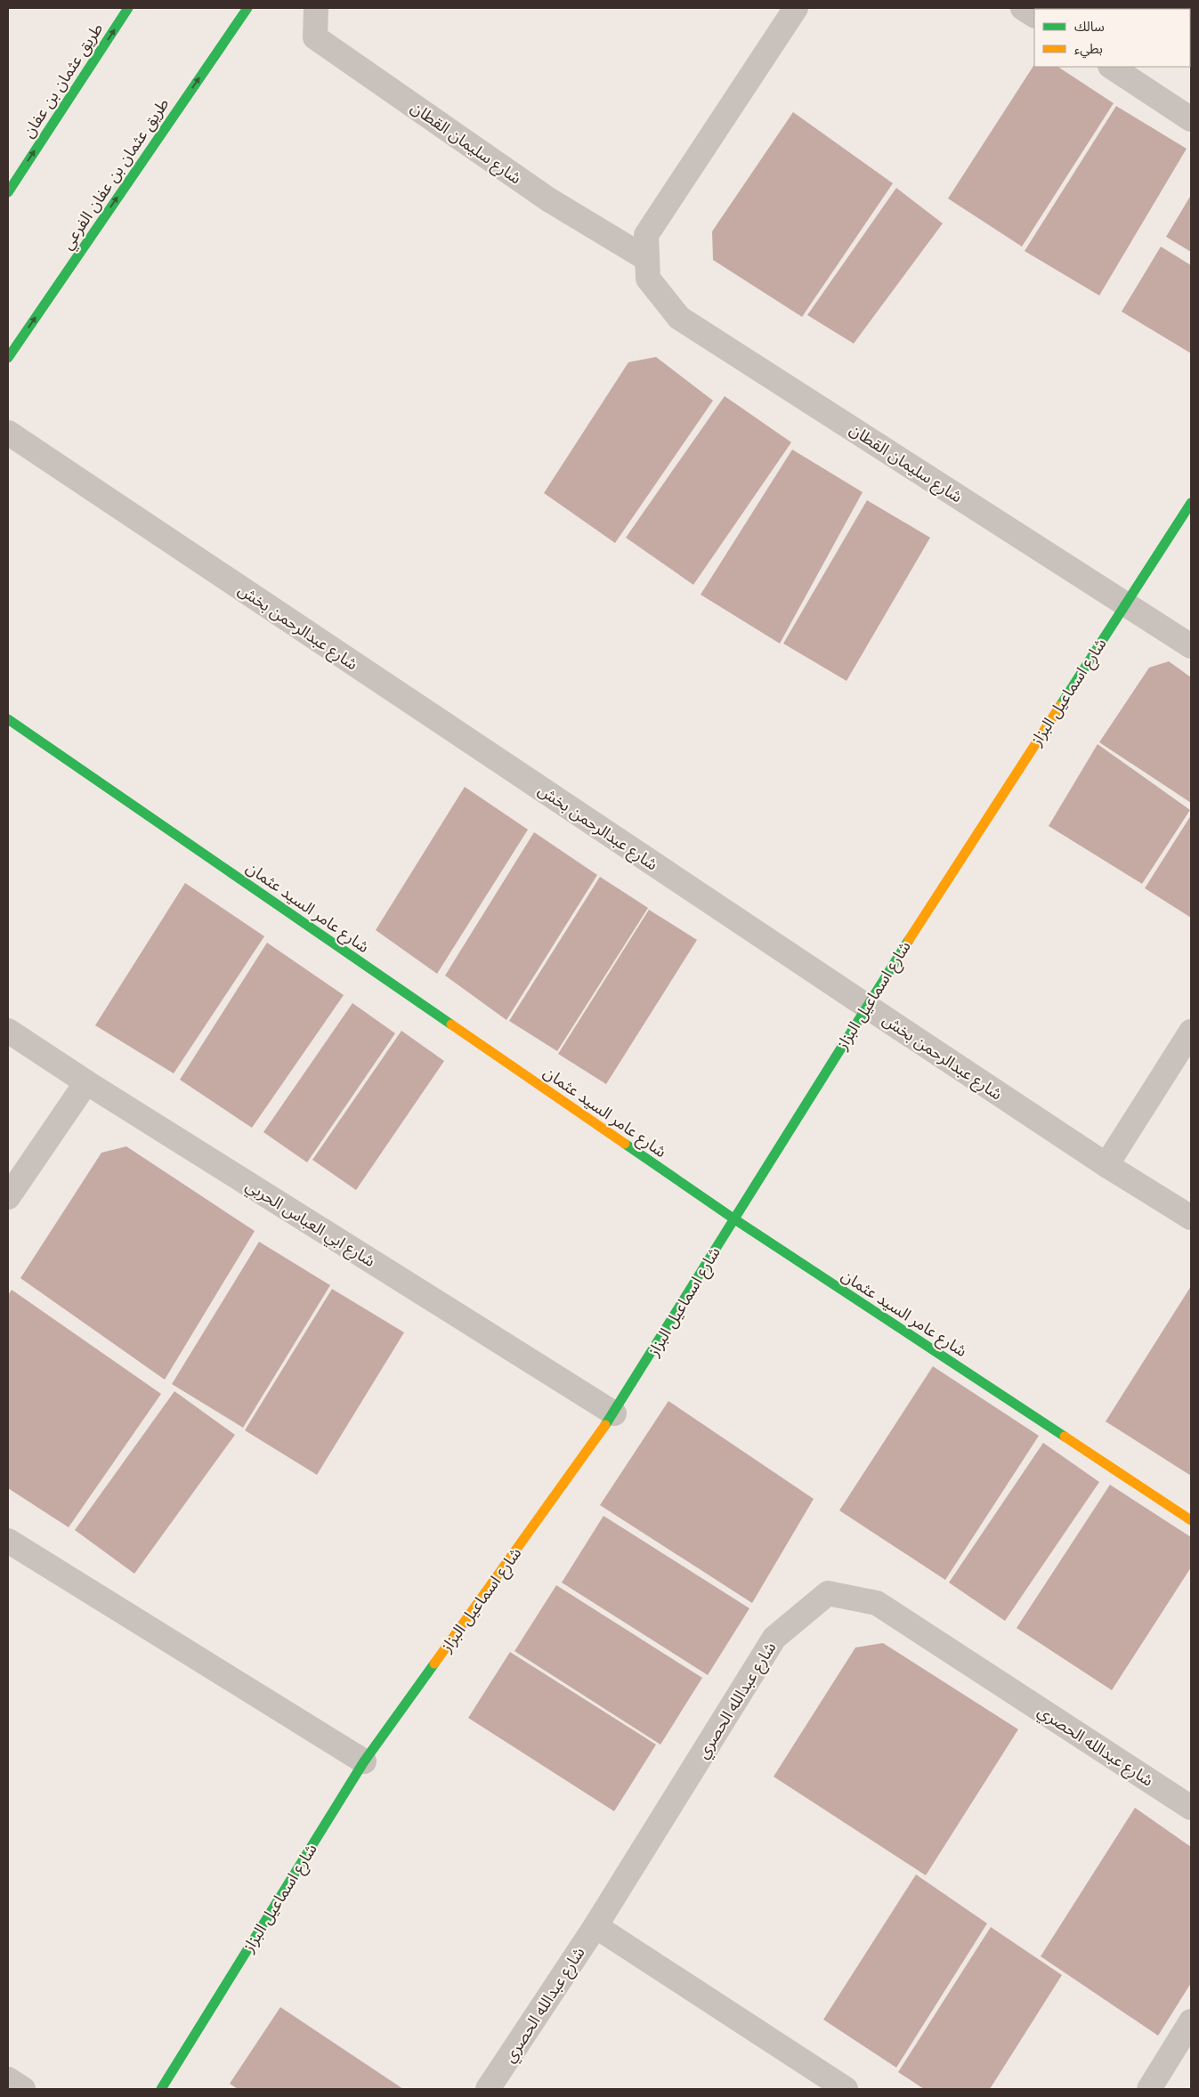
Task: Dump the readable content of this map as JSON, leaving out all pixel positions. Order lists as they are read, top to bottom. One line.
{"streets":{"street":["طريق عثمان بن عفان","شارع سليمان القطان","طريق عثمان بن عفان الفرعي","شارع عبدالرحمن بخش","شارع اسماعيل البزاز","شارع عامر السيد عثمان","شارع ابي العباس الحربي","شارع عبدالله الحصري"]},"crossings":[["شارع سليمان القطان","شارع اسماعيل البزاز"],["شارع عبدالرحمن بخش","شارع اسماعيل البزاز"],["شارع اسماعيل البزاز","شارع عامر السيد عثمان"],["شارع اسماعيل البزاز","شارع ابي العباس الحربي"]],"one_way":["طريق عثمان بن عفان","طريق عثمان بن عفان الفرعي"],"legend":["سالك","بطيء"]}
